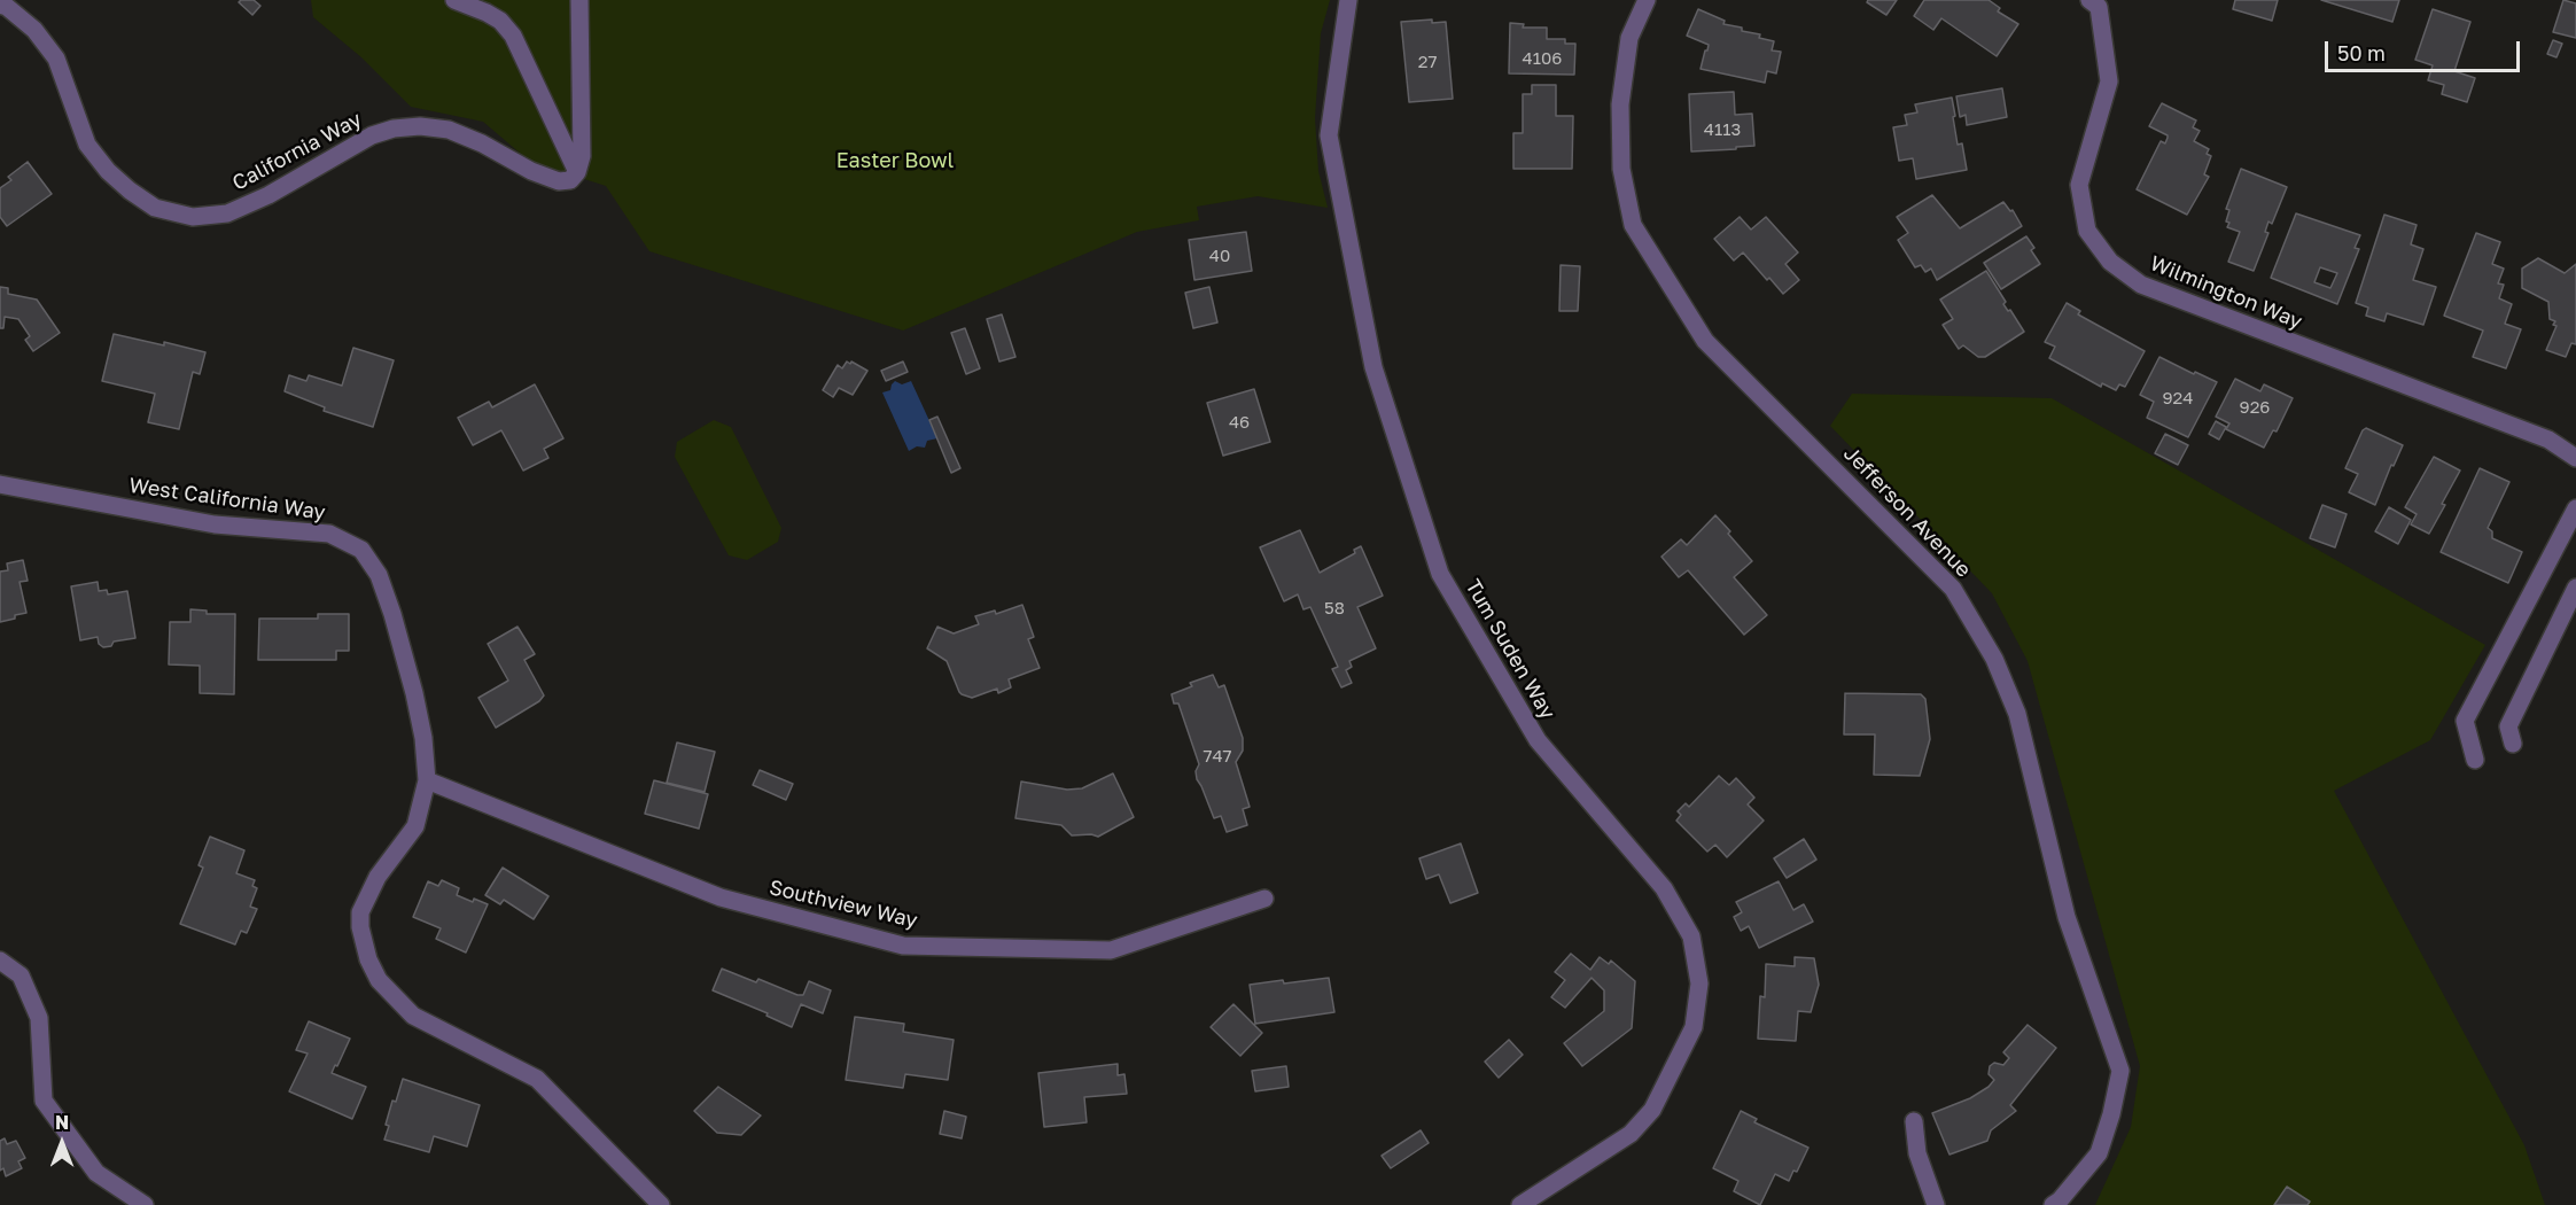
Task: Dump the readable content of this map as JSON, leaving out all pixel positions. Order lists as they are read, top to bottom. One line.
{"streets":{"street":["California Way","Wilmington Way","West California Way","Jefferson Avenue","Tum Suden Way","Southview Way"]},"crossings":[["West California Way","Southview Way"]],"parks":["Easter Bowl"],"house_numbers":["4106","27","4113","40","924","926","46","58","747"],"scale_bar":"50 m","north":"top"}
